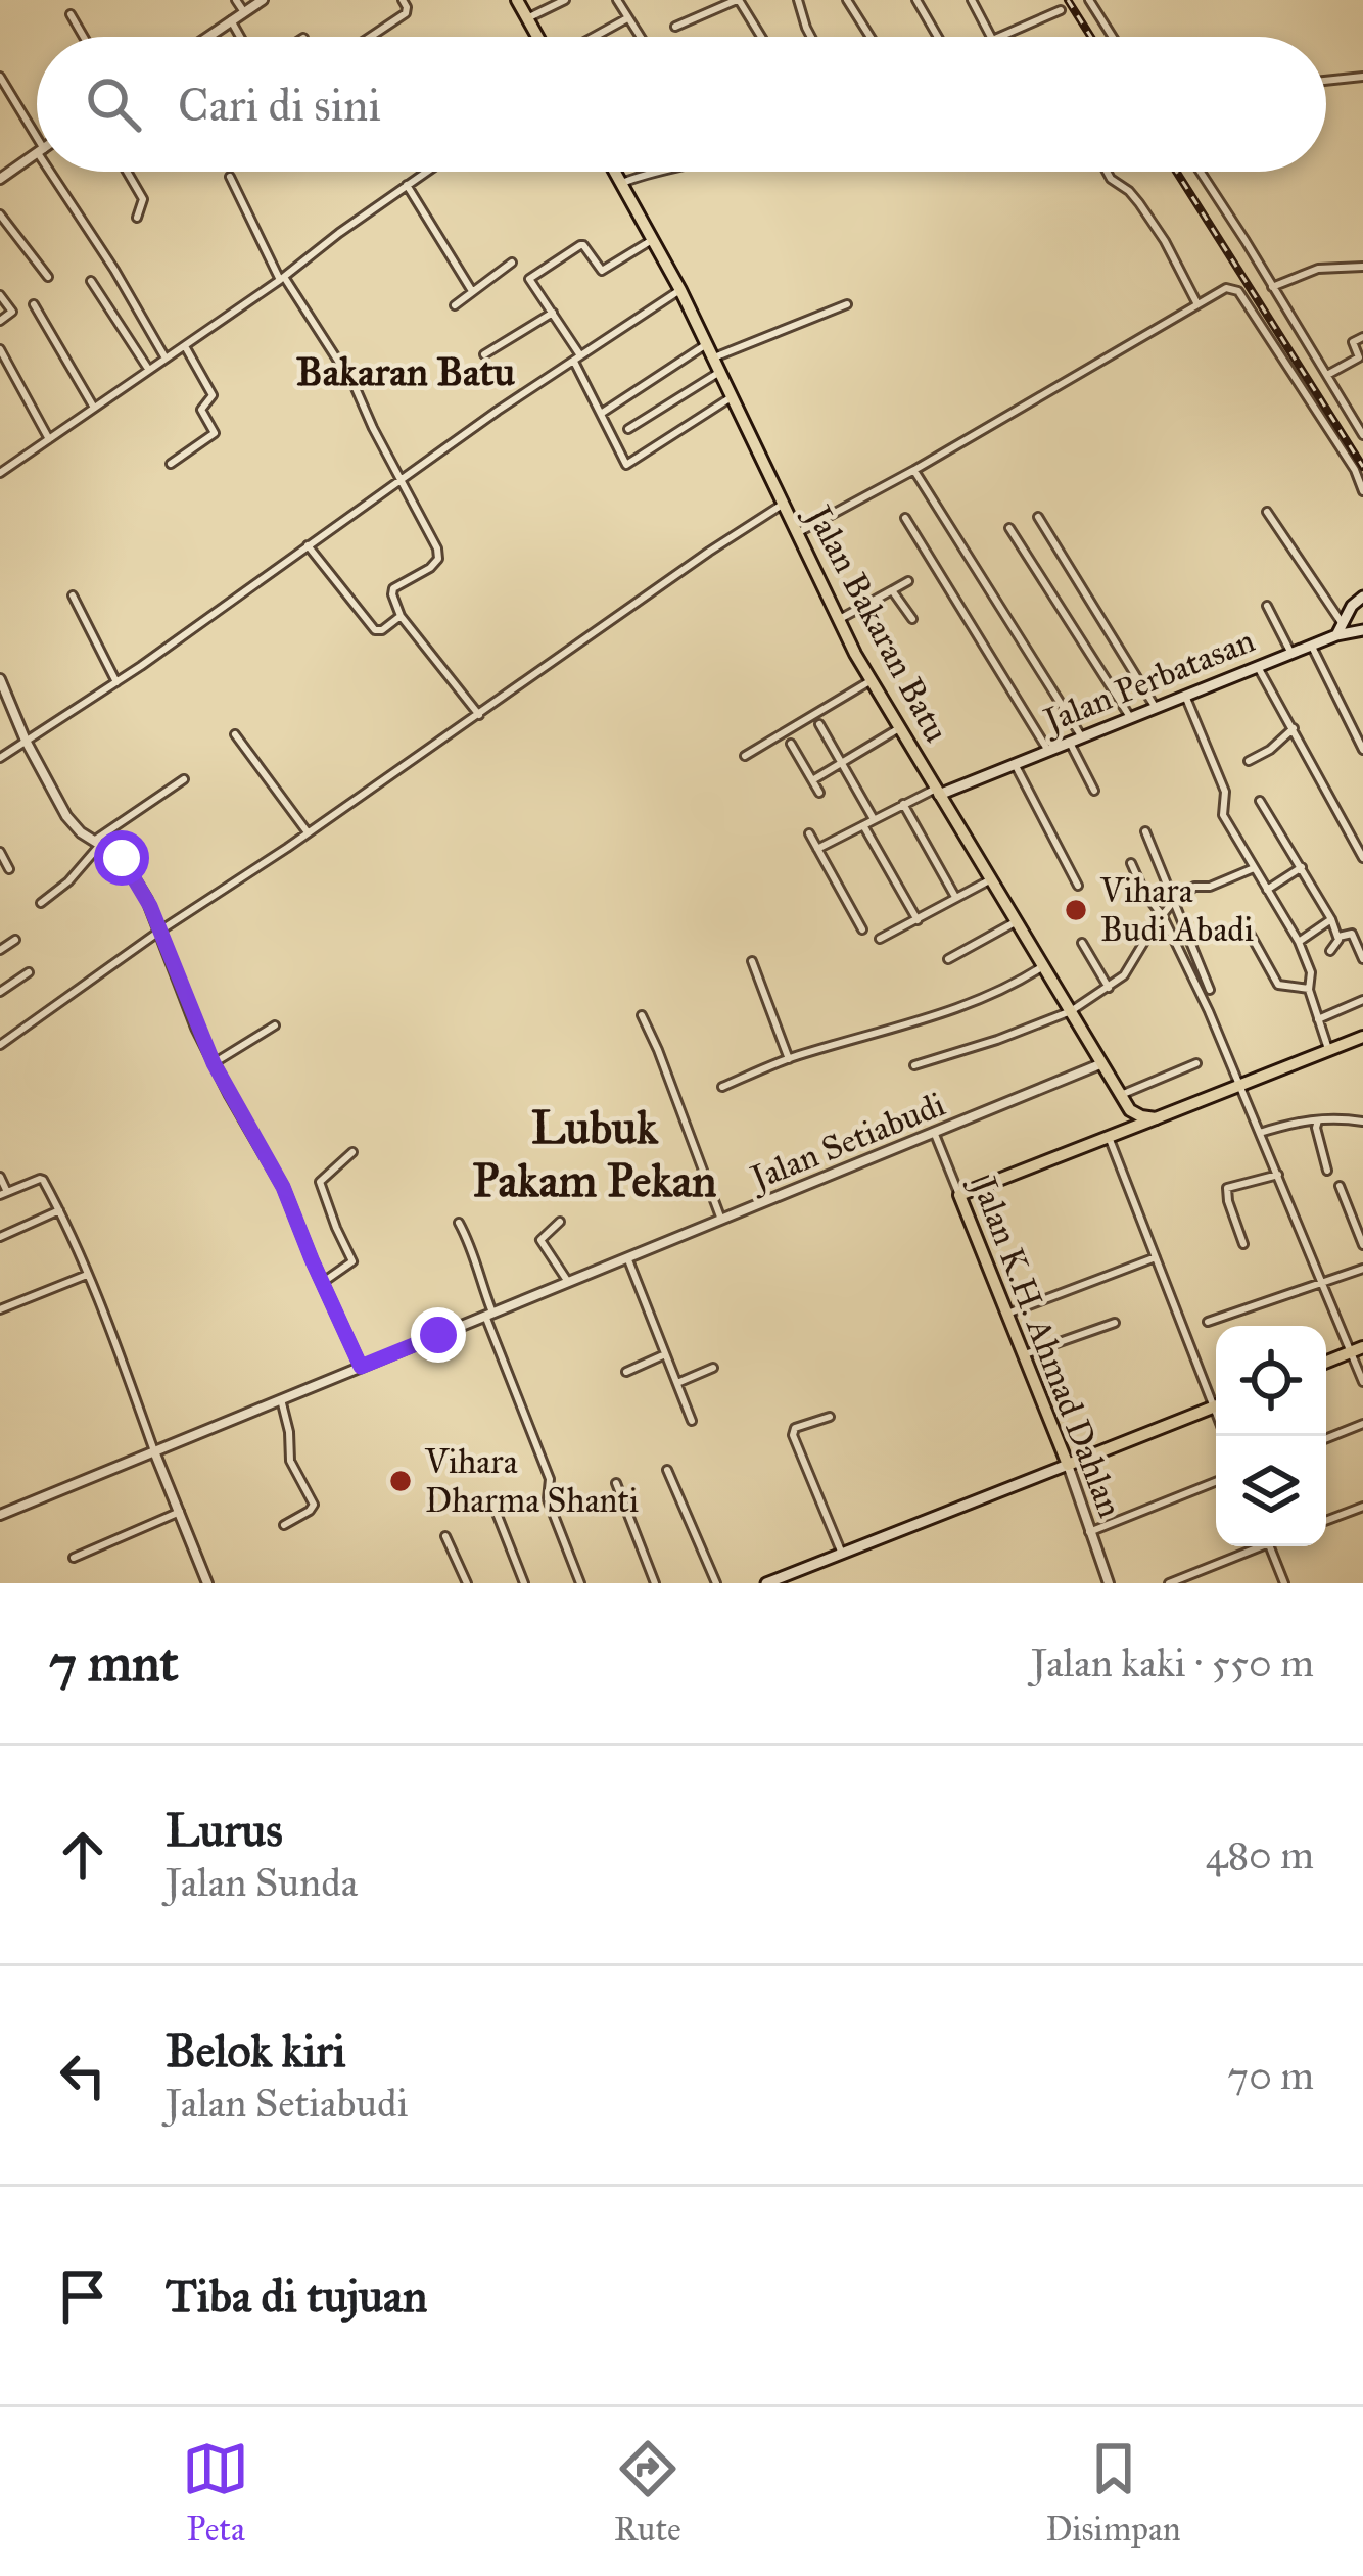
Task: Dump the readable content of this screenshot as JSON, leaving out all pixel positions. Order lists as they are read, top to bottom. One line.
{"streets":{"main road":["Jalan Bakaran Batu","Jalan Perbatasan","Jalan K.H. Ahmad Dahlan"],"street":["Jalan Setiabudi"]},"crossings":[["Jalan Bakaran Batu","Jalan Perbatasan"],["Jalan Bakaran Batu","Jalan Setiabudi"],["Jalan Setiabudi","Jalan K.H. Ahmad Dahlan"]],"districts":["Bakaran Batu","Lubuk Pakam Pekan"],"places":["Vihara Budi Abadi","Vihara Dharma Shanti"],"page":{"search":"Cari di sini","heading":["7 mnt","Jalan kaki · 550 m"],"list":[["Lurus","Jalan Sunda","480 m"],["Belok kiri","Jalan Setiabudi","70 m"],"Tiba di tujuan"],"nav":["Peta","Rute","Disimpan"]}}
